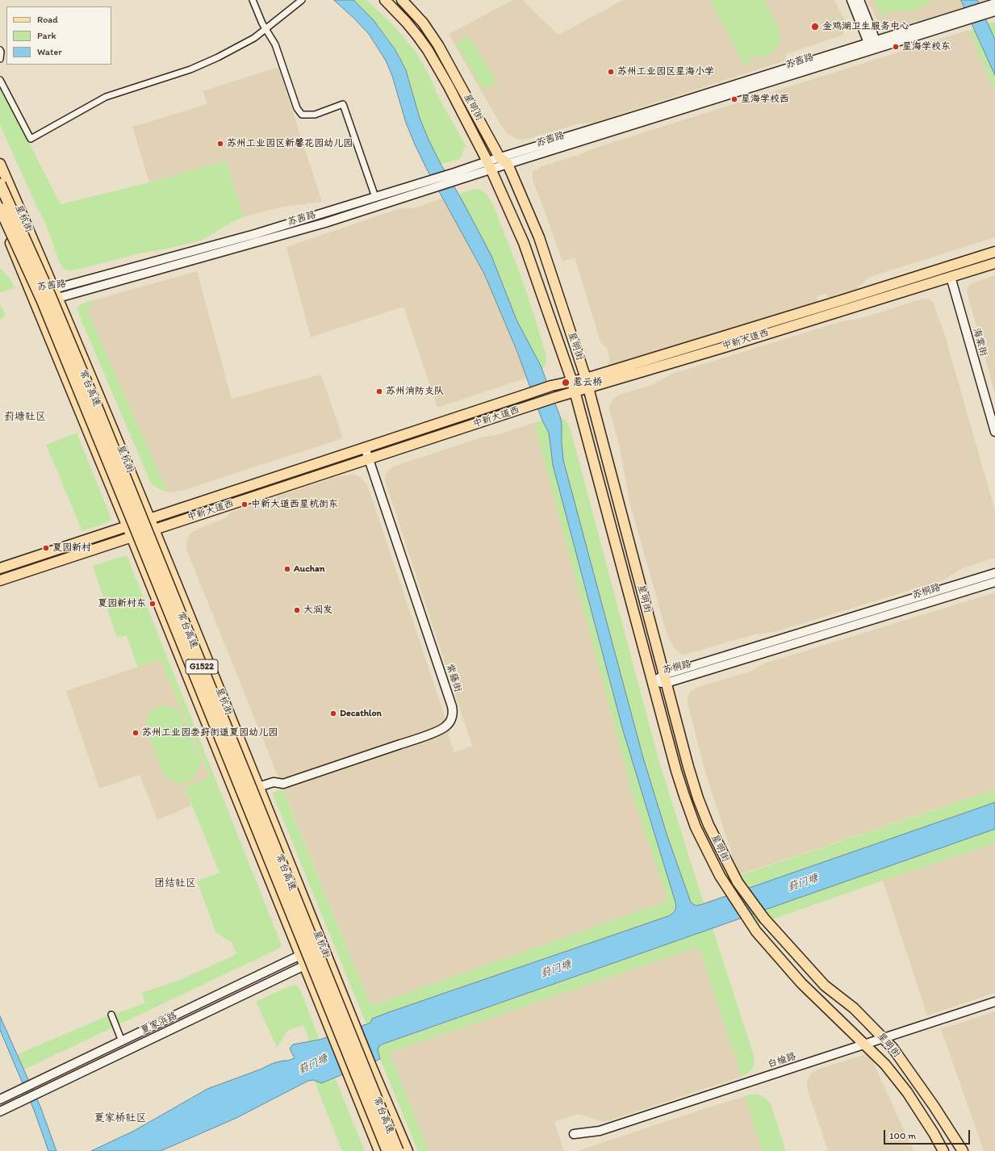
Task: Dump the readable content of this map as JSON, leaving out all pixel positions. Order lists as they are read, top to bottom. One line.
{"streets":{"highway":["常台高速","G1522"],"main road":["苏茜路","星明街","星杭街","中新大道西","海棠街","苏桐路","紫藤街","夏家浜路","白榆路"]},"crossings":[["苏茜路","星明街"],["苏茜路","星杭街"],["星明街","中新大道西"],["星明街","苏桐路"],["星明街","白榆路"],["星杭街","中新大道西"],["星杭街","紫藤街"],["星杭街","夏家浜路"],["中新大道西","海棠街"],["中新大道西","紫藤街"]],"districts":["葑塘社区","团结社区","夏家桥社区"],"water":["葑门塘"],"places":["金鸡湖卫生服务中心","星海学校东","苏州工业园区星海小学","星海学校西","苏州工业园区新馨花园幼儿园","惹云桥","苏州消防支队","中新大道西星杭街东","夏园新村","Auchan","夏园新村东","大润发","Decathlon","苏州工业园娄葑街道夏园幼儿园"],"legend":["Road","Park","Water"],"scale_bar":"100 m"}
